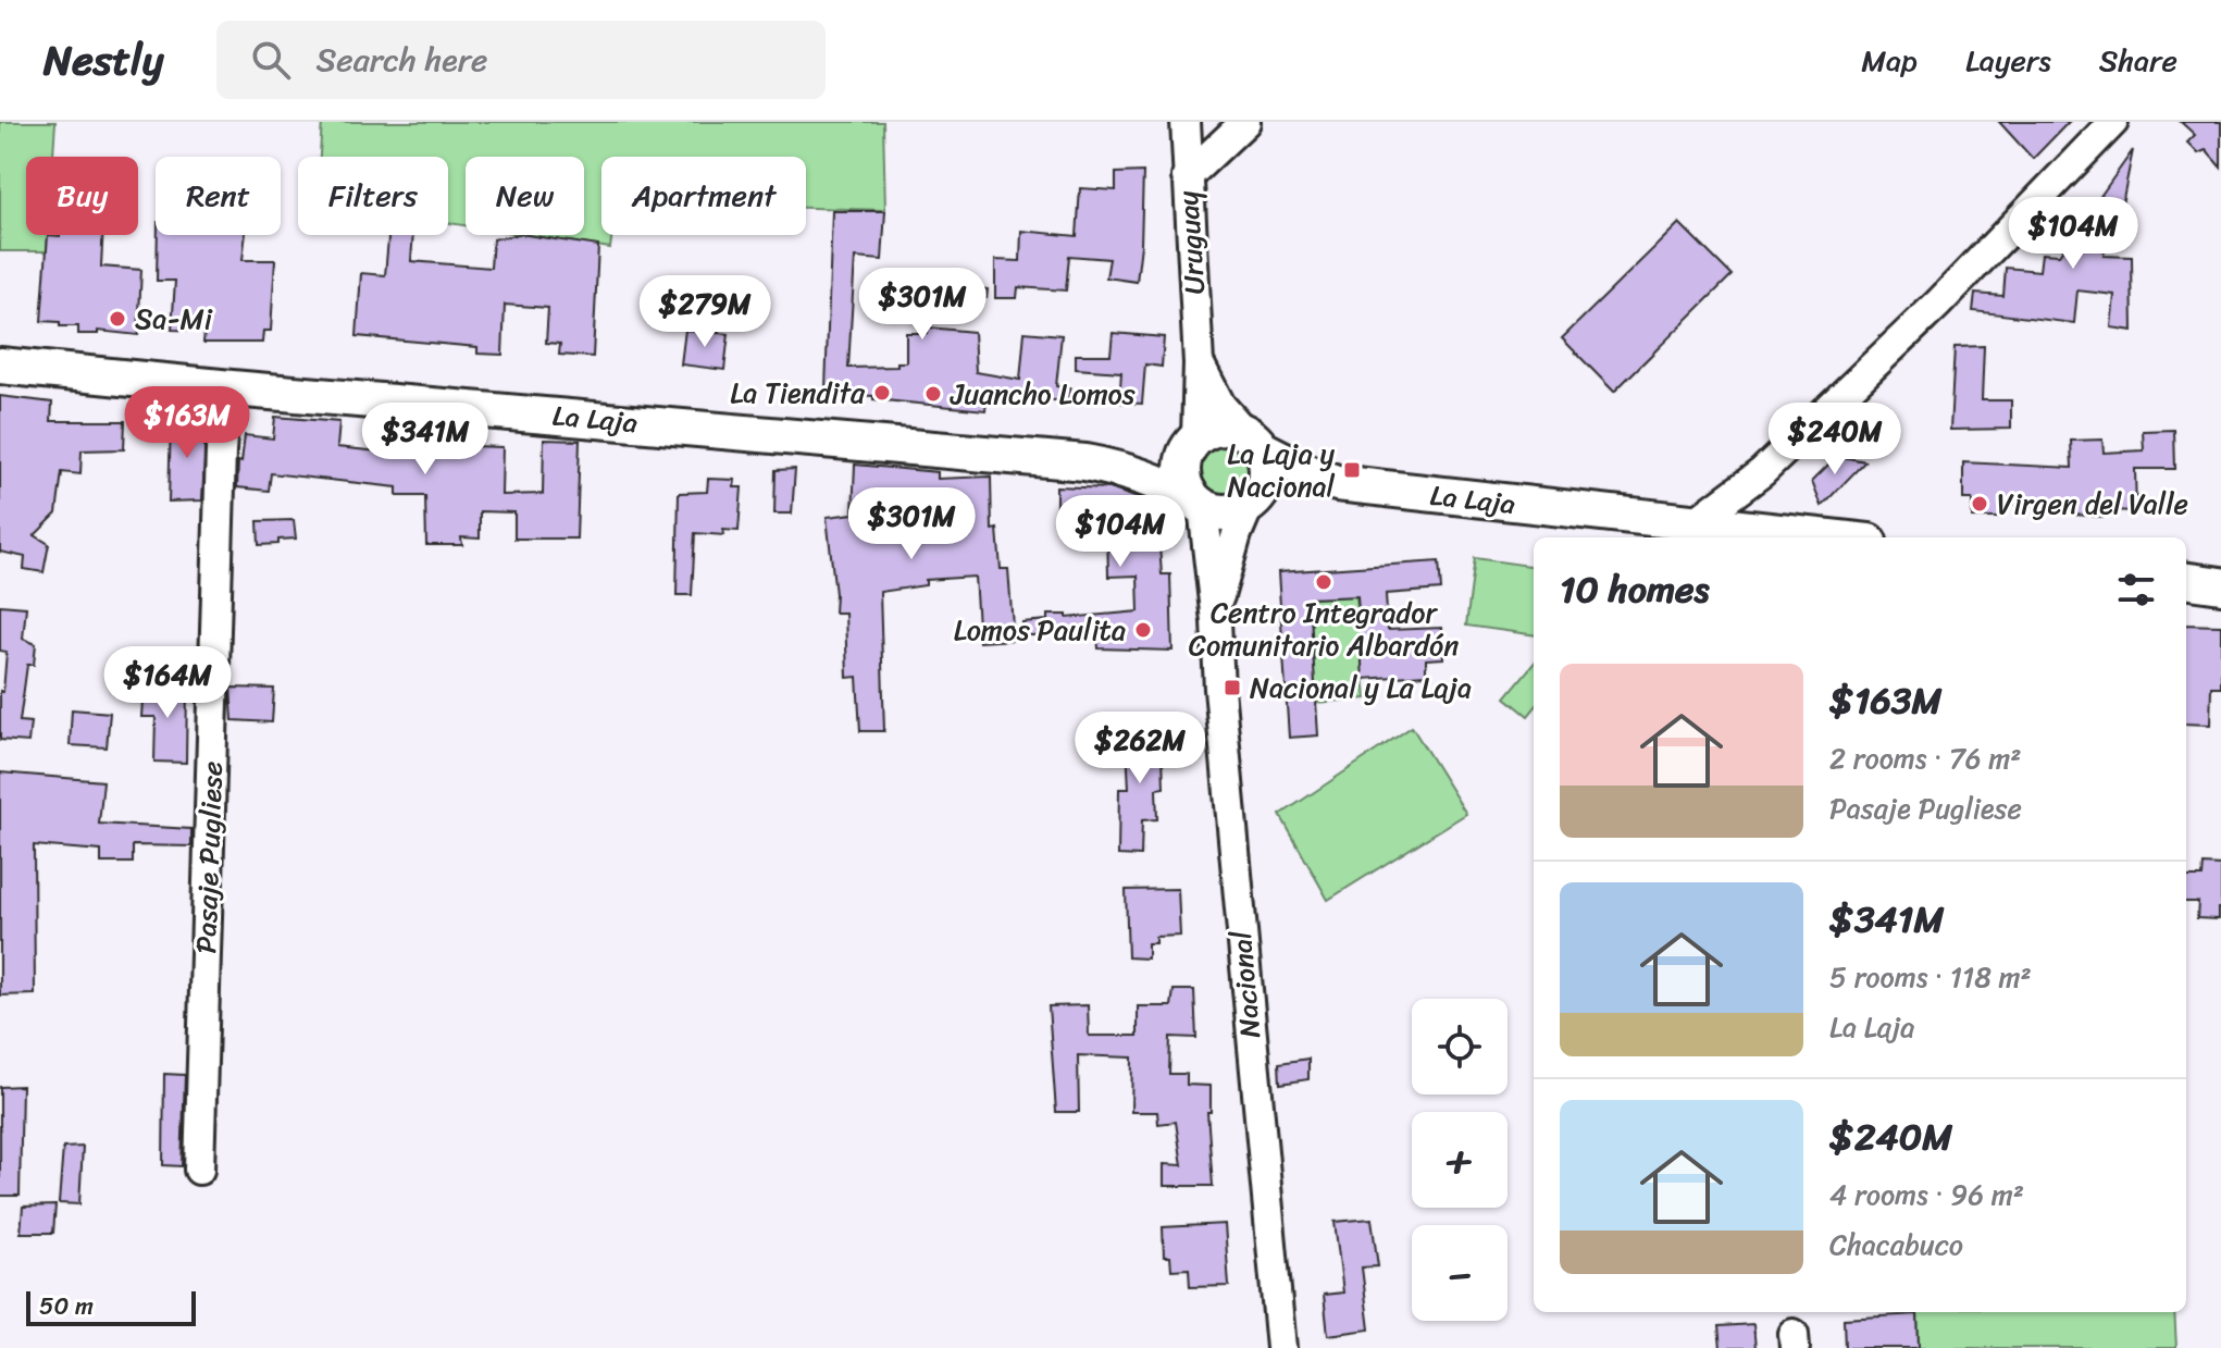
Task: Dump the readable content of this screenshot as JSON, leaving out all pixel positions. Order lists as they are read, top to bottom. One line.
{"streets":{"main road":["La Laja"],"street":["Uruguay","Pasaje Pugliese","Nacional"]},"crossings":[["Uruguay","La Laja"],["Uruguay","Nacional"],["La Laja","Pasaje Pugliese"],["La Laja","Nacional"]],"places":{"other":["Sa-Mi","La Tiendita","Juancho Lomos","Virgen del Valle","Centro Integrador Comunitario Albardón","Lomos Paulita"],"transit":["La Laja y Nacional","Nacional y La Laja"]},"scale_bar":"50 m","page":{"header":"Nestly","search":"Search here","nav":["Map","Layers","Share"],"chip":["Buy","Rent","Filters","New","Apartment"],"price":["$104M","$301M","$279M","$163M","$341M","$240M","$301M","$104M","$164M","$262M"],"heading":"10 homes","list":[{"name":"$163M","note":"2 rooms · 76 m² · Pasaje Pugliese"},{"name":"$341M","note":"5 rooms · 118 m² · La Laja"},{"name":"$240M","note":"4 rooms · 96 m² · Chacabuco"}],"map_buttons":["+","−"],"scale":"50 m"}}
